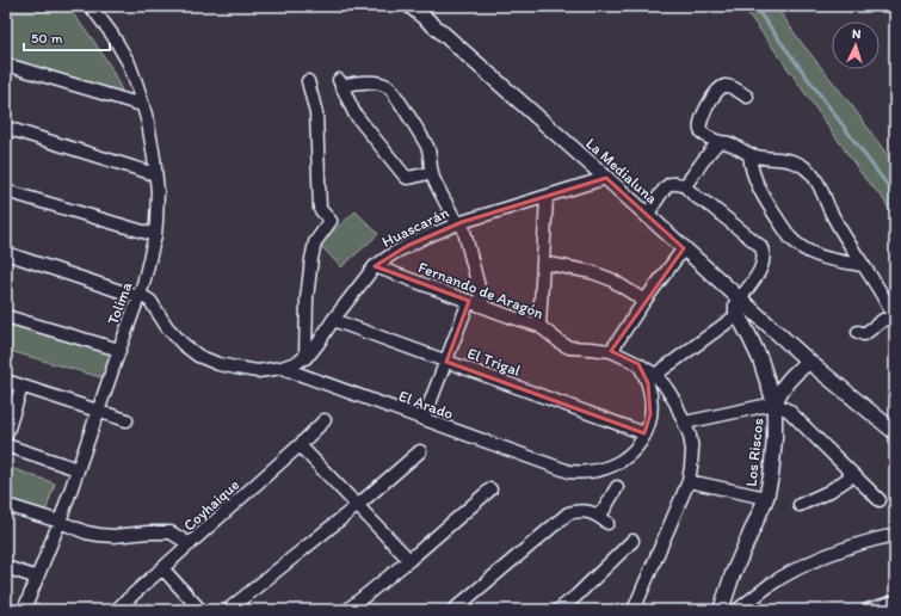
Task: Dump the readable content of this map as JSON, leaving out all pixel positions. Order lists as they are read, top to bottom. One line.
{"streets":{"street":["La Medialuna","Huascarán","Fernando de Aragón","Tolima","El Trigal","El Arado","Los Riscos","Coyhaique"]},"crossings":[["La Medialuna","Huascarán"],["La Medialuna","Los Riscos"],["Huascarán","Fernando de Aragón"],["Huascarán","El Trigal"],["Huascarán","El Arado"],["Fernando de Aragón","El Arado"],["Tolima","El Arado"],["El Trigal","El Arado"]],"scale_bar":"50 m","north":"top"}
